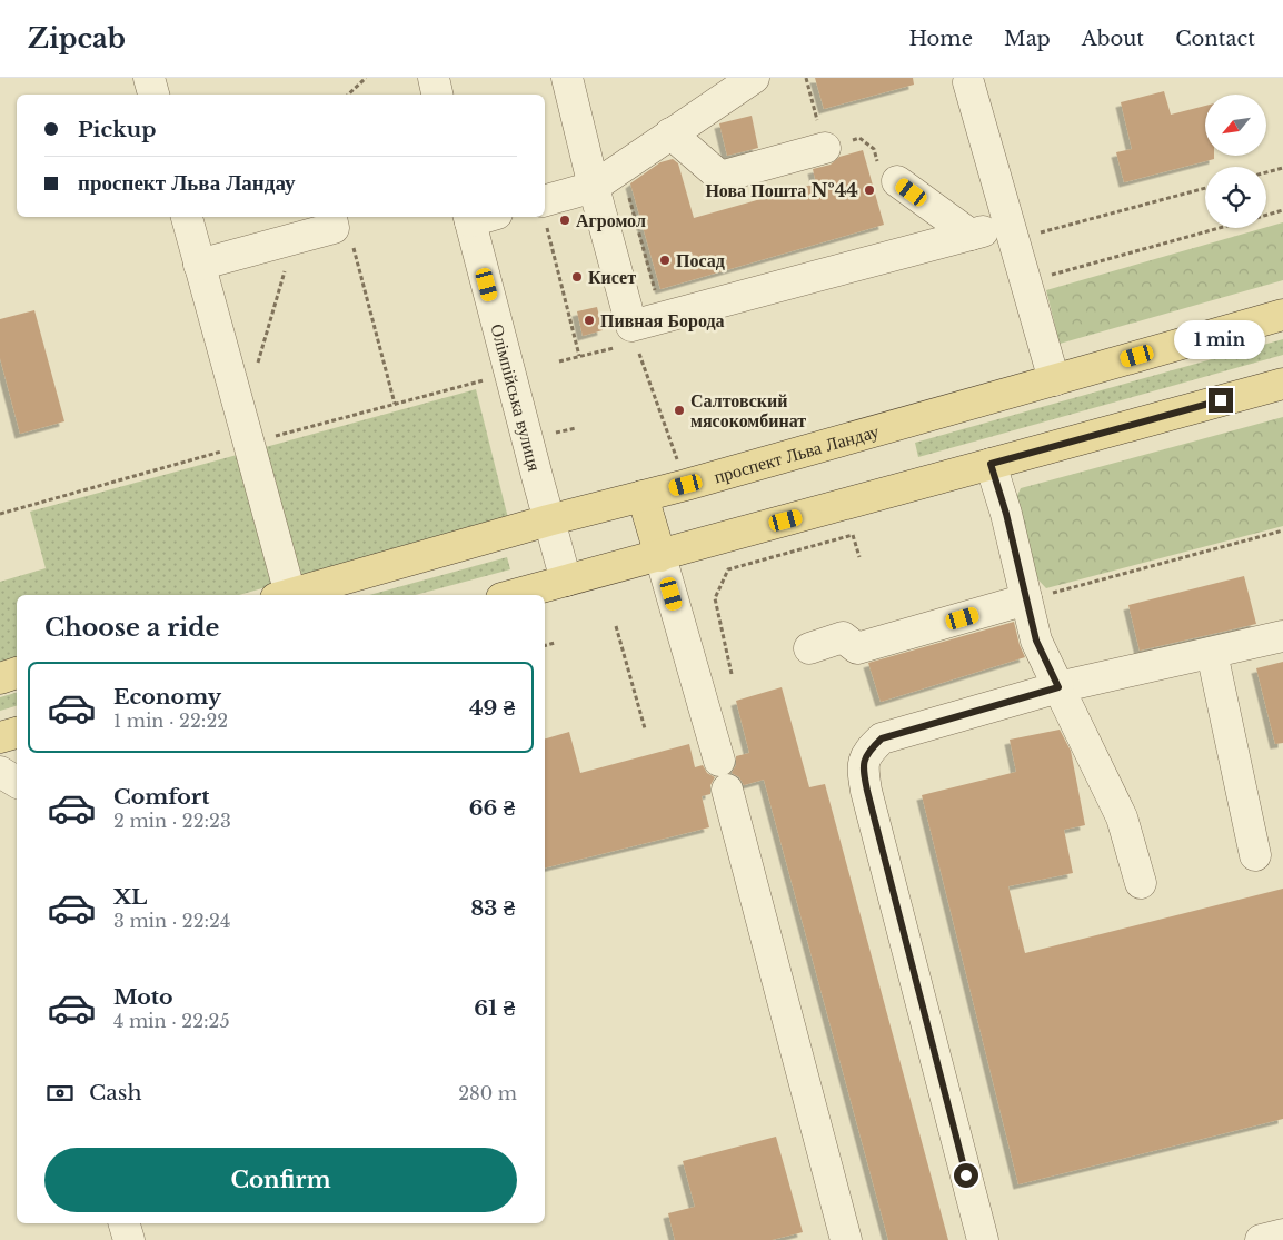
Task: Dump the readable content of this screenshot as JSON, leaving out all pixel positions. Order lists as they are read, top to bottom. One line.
{"streets":{"main road":["проспект Льва Ландау"],"street":["Олімпійська вулиця"]},"crossings":[["Олімпійська вулиця","проспект Льва Ландау"]],"places":["Нова Пошта №44","Агромол","Посад","Кисет","Пивная Борода","Салтовский мясокомбинат"],"north":"bottom left","page":{"header":"Zipcab","nav":["Home","Map","About","Contact"],"banner":["Pickup","проспект Льва Ландау"],"bubble":"1 min","heading":"Choose a ride","list":[{"name":"Economy","note":"1 min · 22:22","value":"49 ₴"},{"name":"Comfort","note":"2 min · 22:23","value":"66 ₴"},{"name":"XL","note":"3 min · 22:24","value":"83 ₴"},{"name":"Moto","note":"4 min · 22:25","value":"61 ₴"}],"pay":["Cash","280 m"],"buttons":"Confirm"}}
